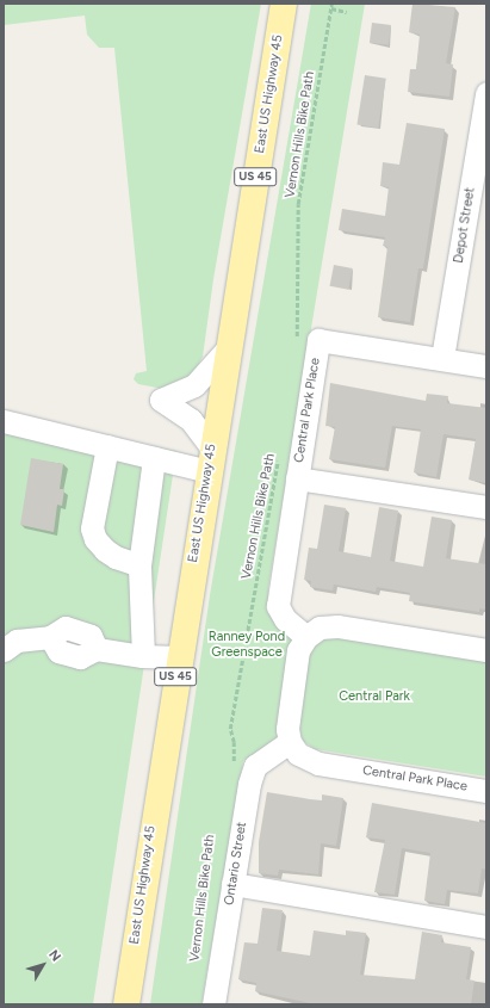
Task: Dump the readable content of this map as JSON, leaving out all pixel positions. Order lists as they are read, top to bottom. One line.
{"streets":{"main road":["East US Highway 45","US 45"],"street":["Depot Street","Central Park Place","Ontario Street"],"path":["Vernon Hills Bike Path"]},"crossings":[["Vernon Hills Bike Path","Central Park Place"],["Depot Street","Central Park Place"],["Central Park Place","Ontario Street"]],"parks":["Ranney Pond Greenspace","Central Park"],"north":"top right"}
